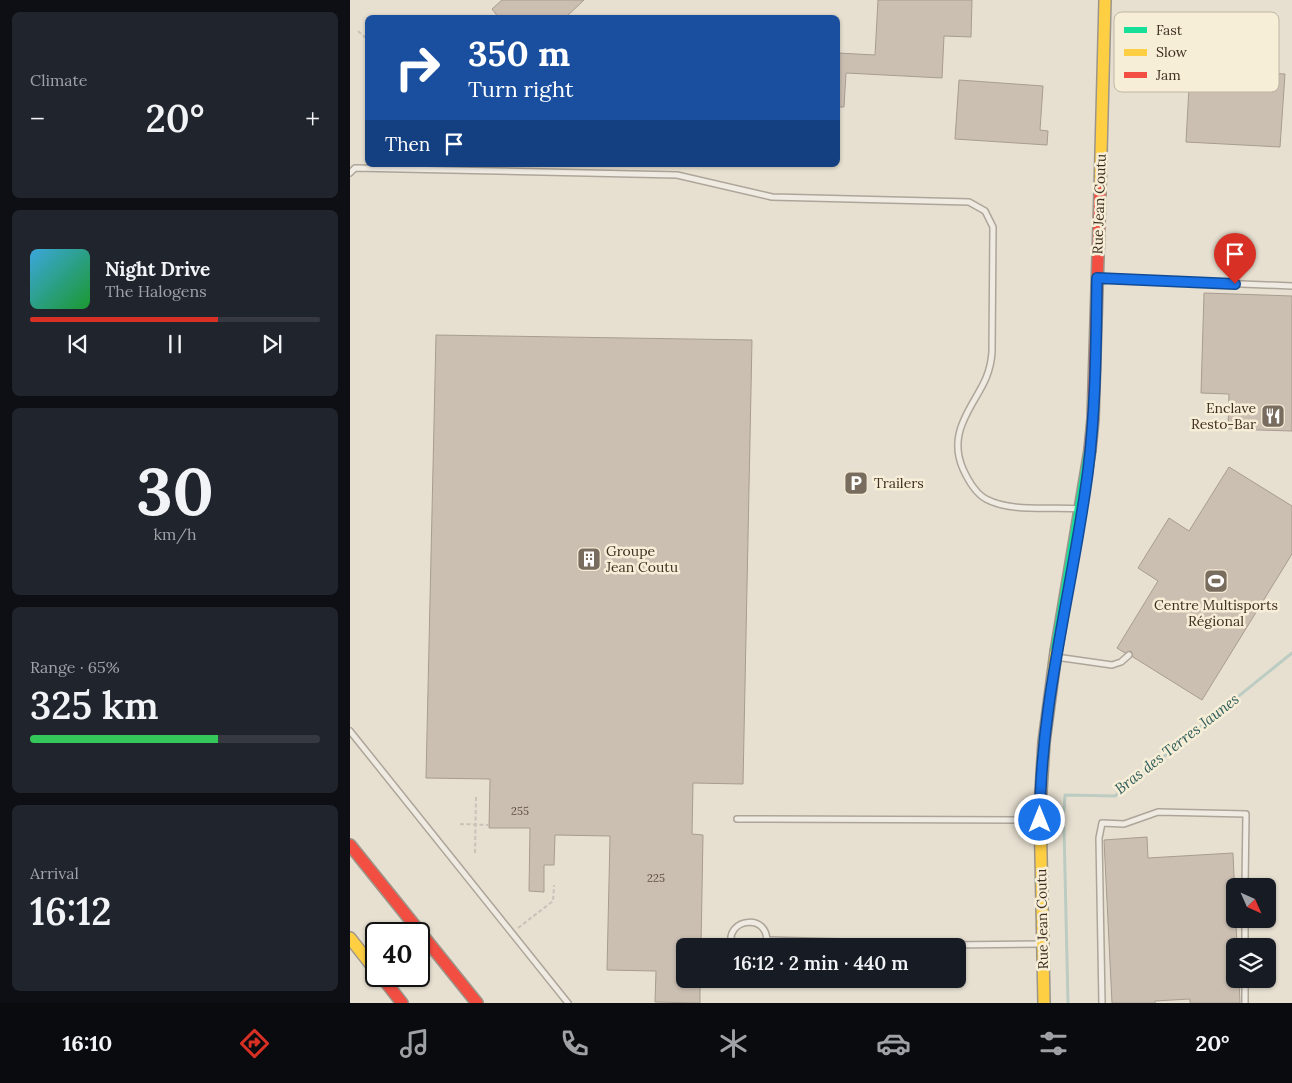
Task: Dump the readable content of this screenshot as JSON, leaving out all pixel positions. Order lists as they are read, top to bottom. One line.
{"streets":{"main road":["Rue Jean Coutu"]},"water":["Bras des Terres Jaunes"],"places":{"restaurant":["Enclave Resto-Bar"],"parking":["Trailers"],"building":["Groupe Jean Coutu"],"sports":["Centre Multisports Régional"]},"house_numbers":["255","225"],"legend":["Fast","Slow","Jam"],"north":"bottom right","page":{"tile":["Climate",["30","km/h"],["Range · 65%","325 km"],["Arrival","16:12"]],"turn":["350 m","Turn right"],"heat":["−","20°","+"],"then":"Then","song":["Night Drive","The Halogens"],"limit":"40","trip":"16:12 · 2 min · 440 m","tabs":["16:10","20°"]}}
